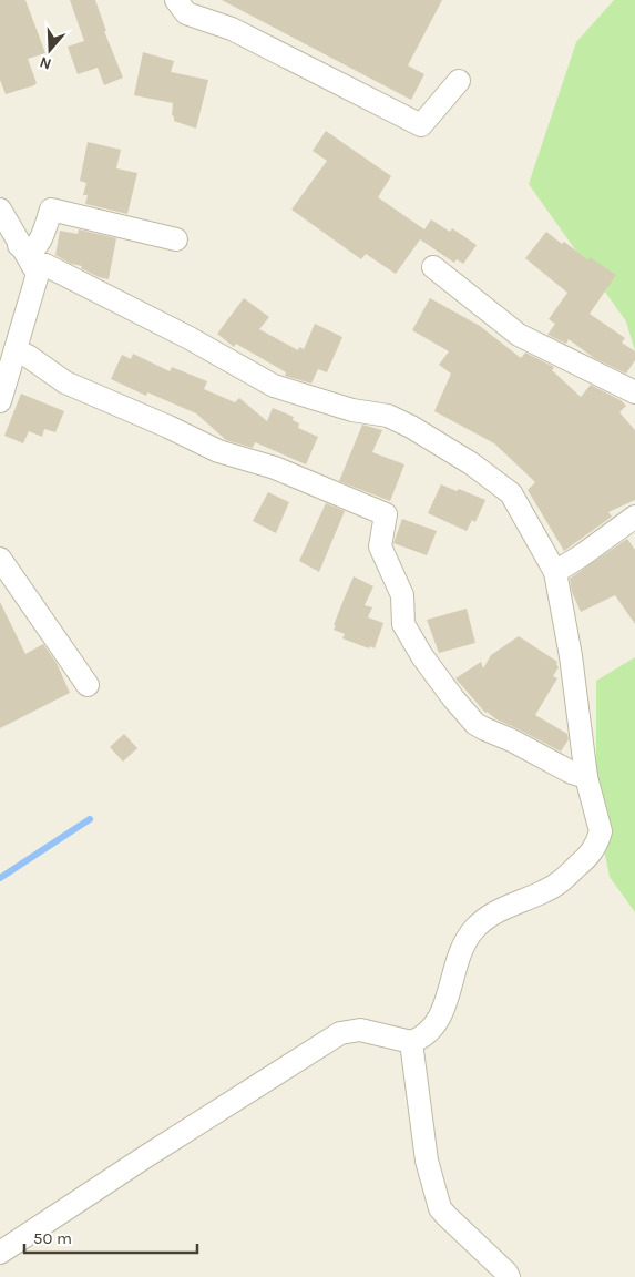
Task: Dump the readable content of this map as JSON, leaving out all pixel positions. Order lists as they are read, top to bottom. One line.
{"scale_bar":"50 m","north":"bottom"}
